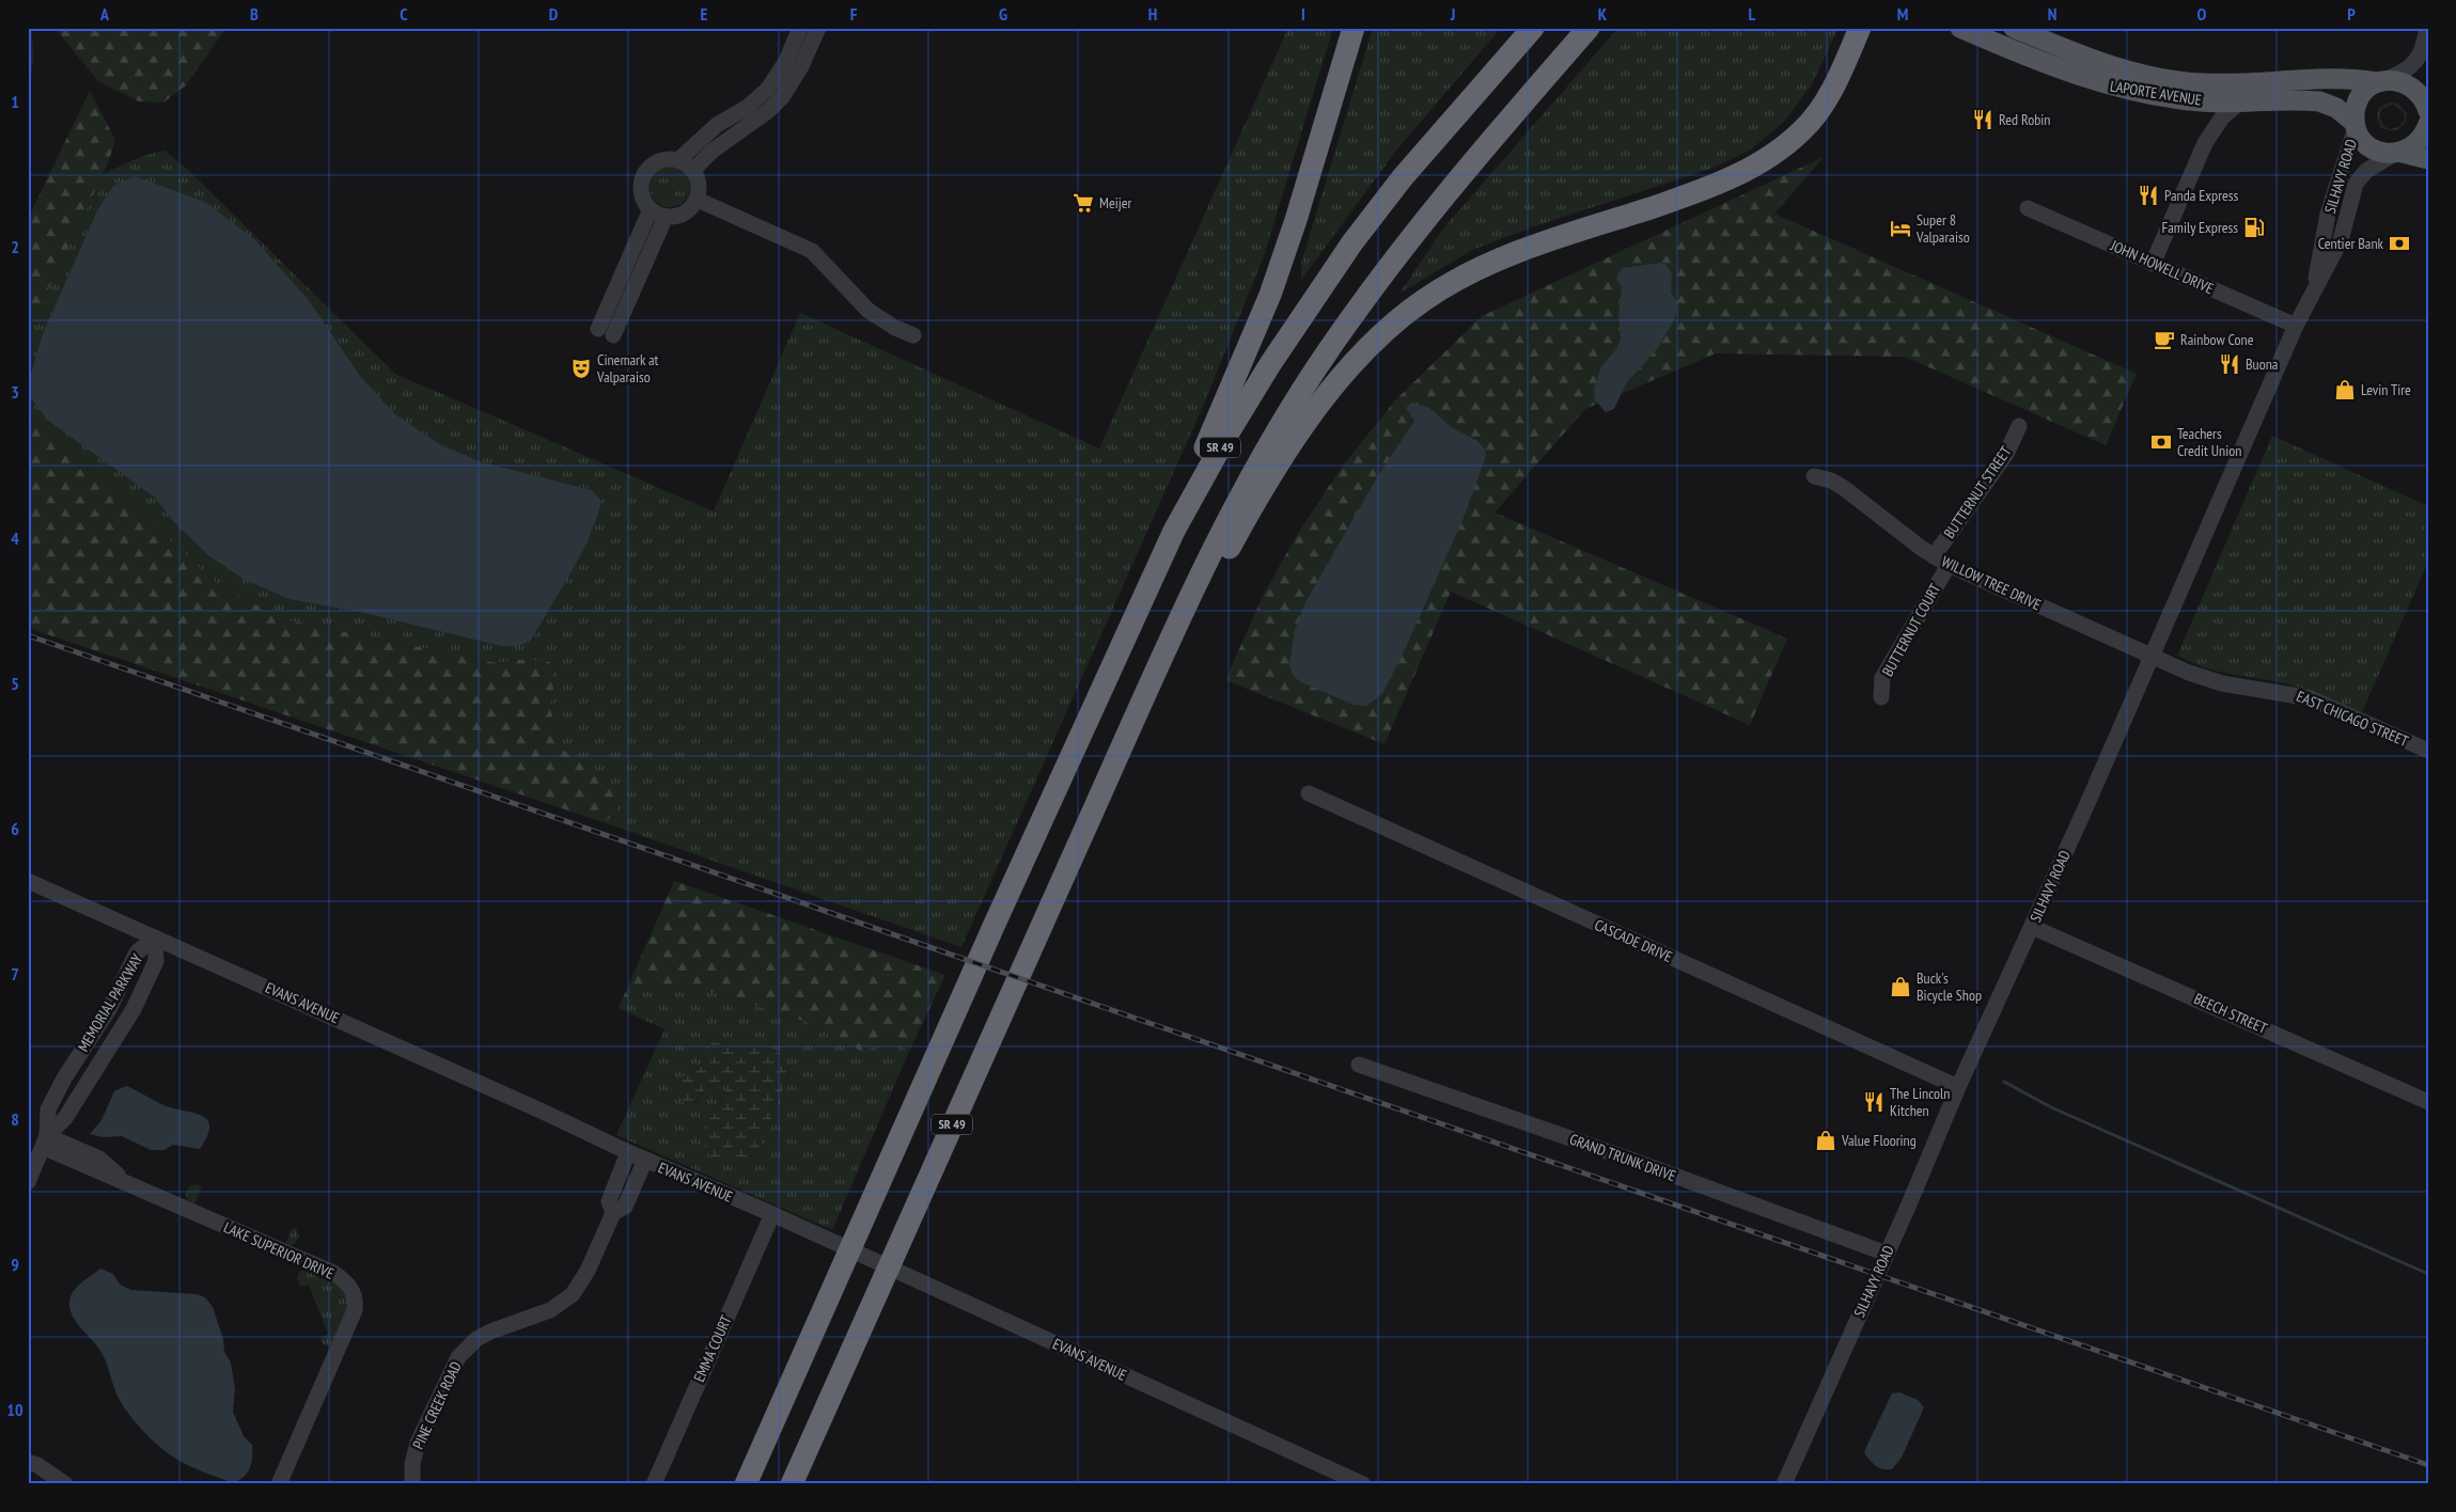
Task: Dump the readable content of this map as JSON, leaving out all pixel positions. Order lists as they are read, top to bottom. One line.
{"streets":{"highway":["SR 49"],"main road":["LAPORTE AVENUE"],"street":["SILHAVY ROAD","JOHN HOWELL DRIVE","BUTTERNUT STREET","WILLOW TREE DRIVE","BUTTERNUT COURT","EAST CHICAGO STREET","CASCADE DRIVE","MEMORIAL PARKWAY","EVANS AVENUE","BEECH STREET","GRAND TRUNK DRIVE","LAKE SUPERIOR DRIVE","EMMA COURT","PINE CREEK ROAD"]},"crossings":[["LAPORTE AVENUE","SILHAVY ROAD"],["SILHAVY ROAD","JOHN HOWELL DRIVE"],["SILHAVY ROAD","WILLOW TREE DRIVE"],["SILHAVY ROAD","EAST CHICAGO STREET"],["SILHAVY ROAD","CASCADE DRIVE"],["SILHAVY ROAD","BEECH STREET"],["SILHAVY ROAD","GRAND TRUNK DRIVE"],["BUTTERNUT STREET","WILLOW TREE DRIVE"],["WILLOW TREE DRIVE","BUTTERNUT COURT"],["WILLOW TREE DRIVE","EAST CHICAGO STREET"],["MEMORIAL PARKWAY","EVANS AVENUE"],["MEMORIAL PARKWAY","LAKE SUPERIOR DRIVE"],["EVANS AVENUE","EMMA COURT"],["EVANS AVENUE","PINE CREEK ROAD"]],"places":{"restaurant":["Red Robin","Panda Express","Buona","The Lincoln Kitchen"],"supermarket":["Meijer"],"fuel station":["Family Express"],"hotel":["Super 8 Valparaiso"],"bank":["Centier Bank","Teachers Credit Union"],"cafe":["Rainbow Cone"],"theatre":["Cinemark at Valparaiso"],"shop":["Levin Tire","Buck's Bicycle Shop","Value Flooring"]},"grid":{"columns":["A","B","C","D","E","F","G","H","I","J","K","L","M","N","O","P"],"rows":["1","2","3","4","5","6","7","8","9","10"]}}
